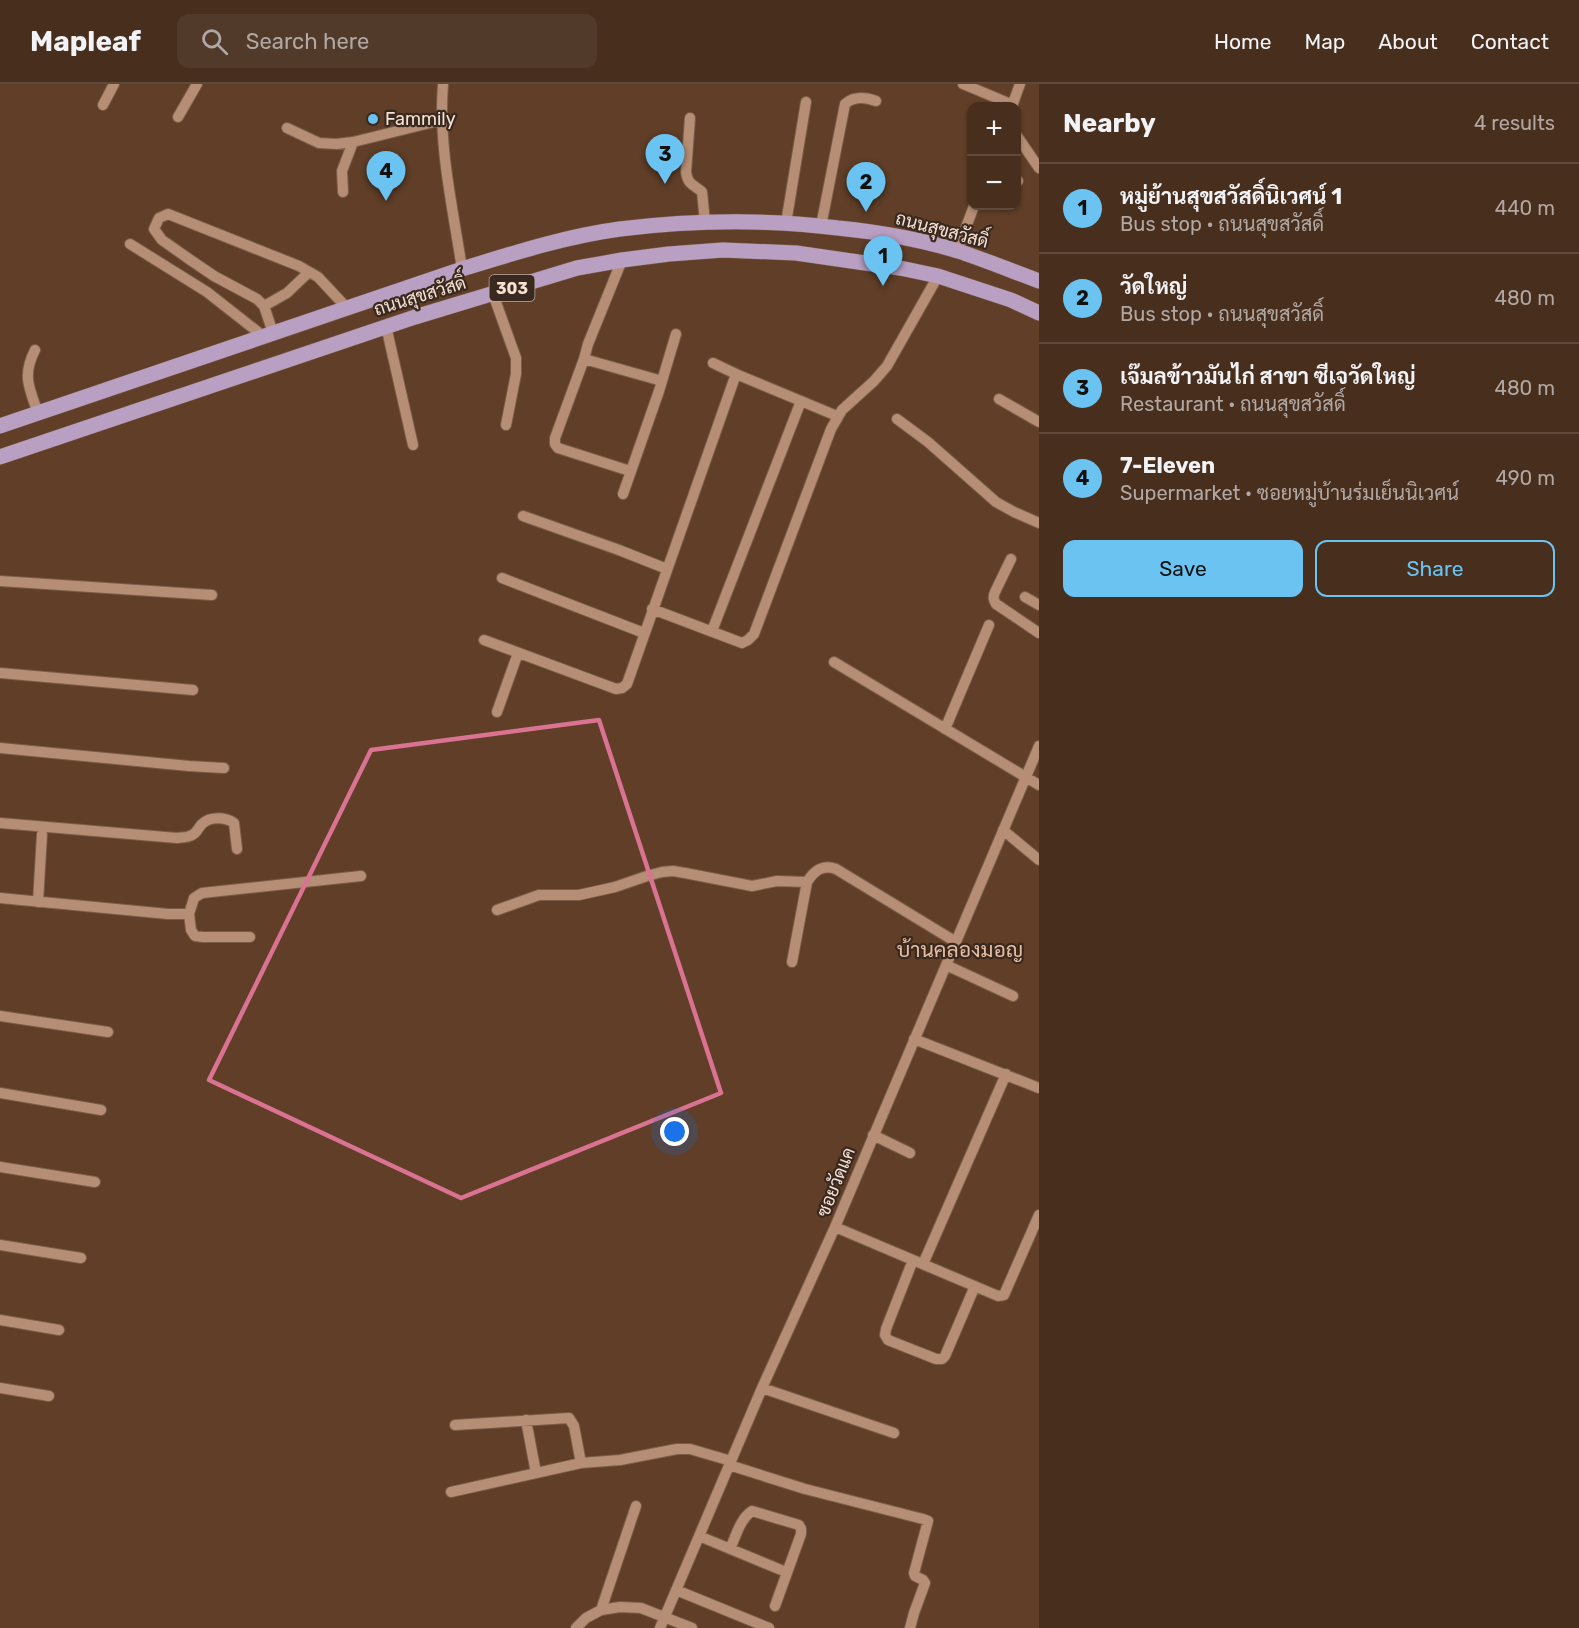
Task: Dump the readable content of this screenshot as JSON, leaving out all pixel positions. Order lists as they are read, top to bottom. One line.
{"streets":{"main road":["ถนนสุขสวัสดิ์","303"],"street":["ซอยวัดแค"]},"districts":["บ้านคลองมอญ"],"places":["Fammily"],"page":{"header":"Mapleaf","search":"Search here","nav":["Home","Map","About","Contact"],"heading":["Nearby","4 results"],"map_buttons":["+","−"],"pins":["3","4","2","1"],"list":[{"mark":"1","name":"หมู่ย้านสุขสวัสดิ์นิเวศน์ 1","note":"Bus stop · ถนนสุขสวัสดิ์","value":"440 m"},{"mark":"2","name":"วัดใหญ่","note":"Bus stop · ถนนสุขสวัสดิ์","value":"480 m"},{"mark":"3","name":"เจ๊มลข้าวมันไก่ สาขา ซีเจวัดใหญ่","note":"Restaurant · ถนนสุขสวัสดิ์","value":"480 m"},{"mark":"4","name":"7-Eleven","note":"Supermarket · ซอยหมู่บ้านร่มเย็นนิเวศน์","value":"490 m"}],"buttons":["Save","Share"]}}
